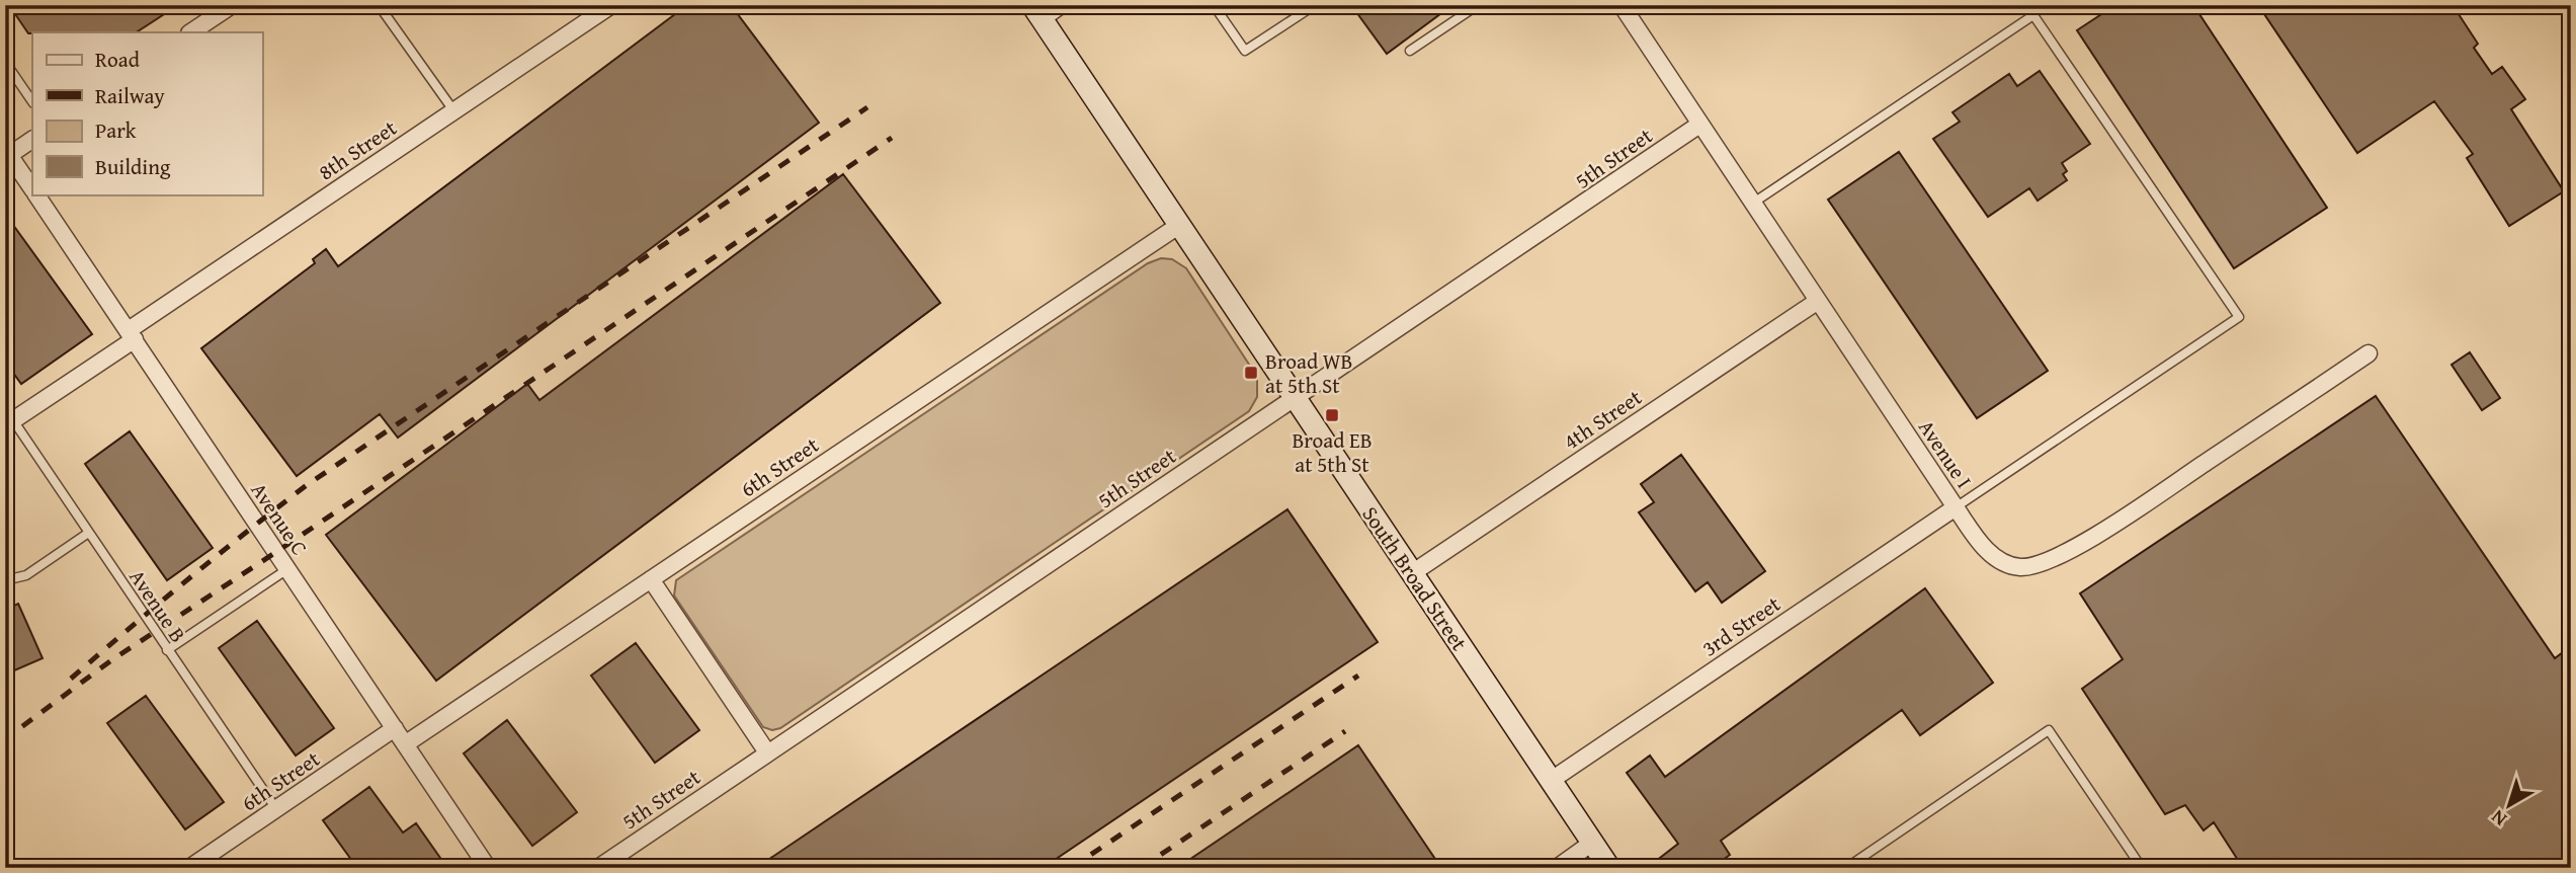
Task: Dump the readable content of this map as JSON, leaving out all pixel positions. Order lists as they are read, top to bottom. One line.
{"streets":{"street":["8th Street","5th Street","4th Street","Avenue I","6th Street","Avenue C","South Broad Street","3rd Street"],"lane":["Avenue B"]},"crossings":[["8th Street","Avenue C"],["8th Street","Avenue B"],["5th Street","Avenue I"],["5th Street","South Broad Street"],["4th Street","Avenue I"],["4th Street","South Broad Street"],["Avenue I","3rd Street"],["6th Street","Avenue C"],["6th Street","South Broad Street"],["6th Street","Avenue B"],["South Broad Street","3rd Street"]],"places":{"transit":["Broad WB at 5th St","Broad EB at 5th St"]},"legend":["Road","Railway","Park","Building"],"north":"bottom left"}
